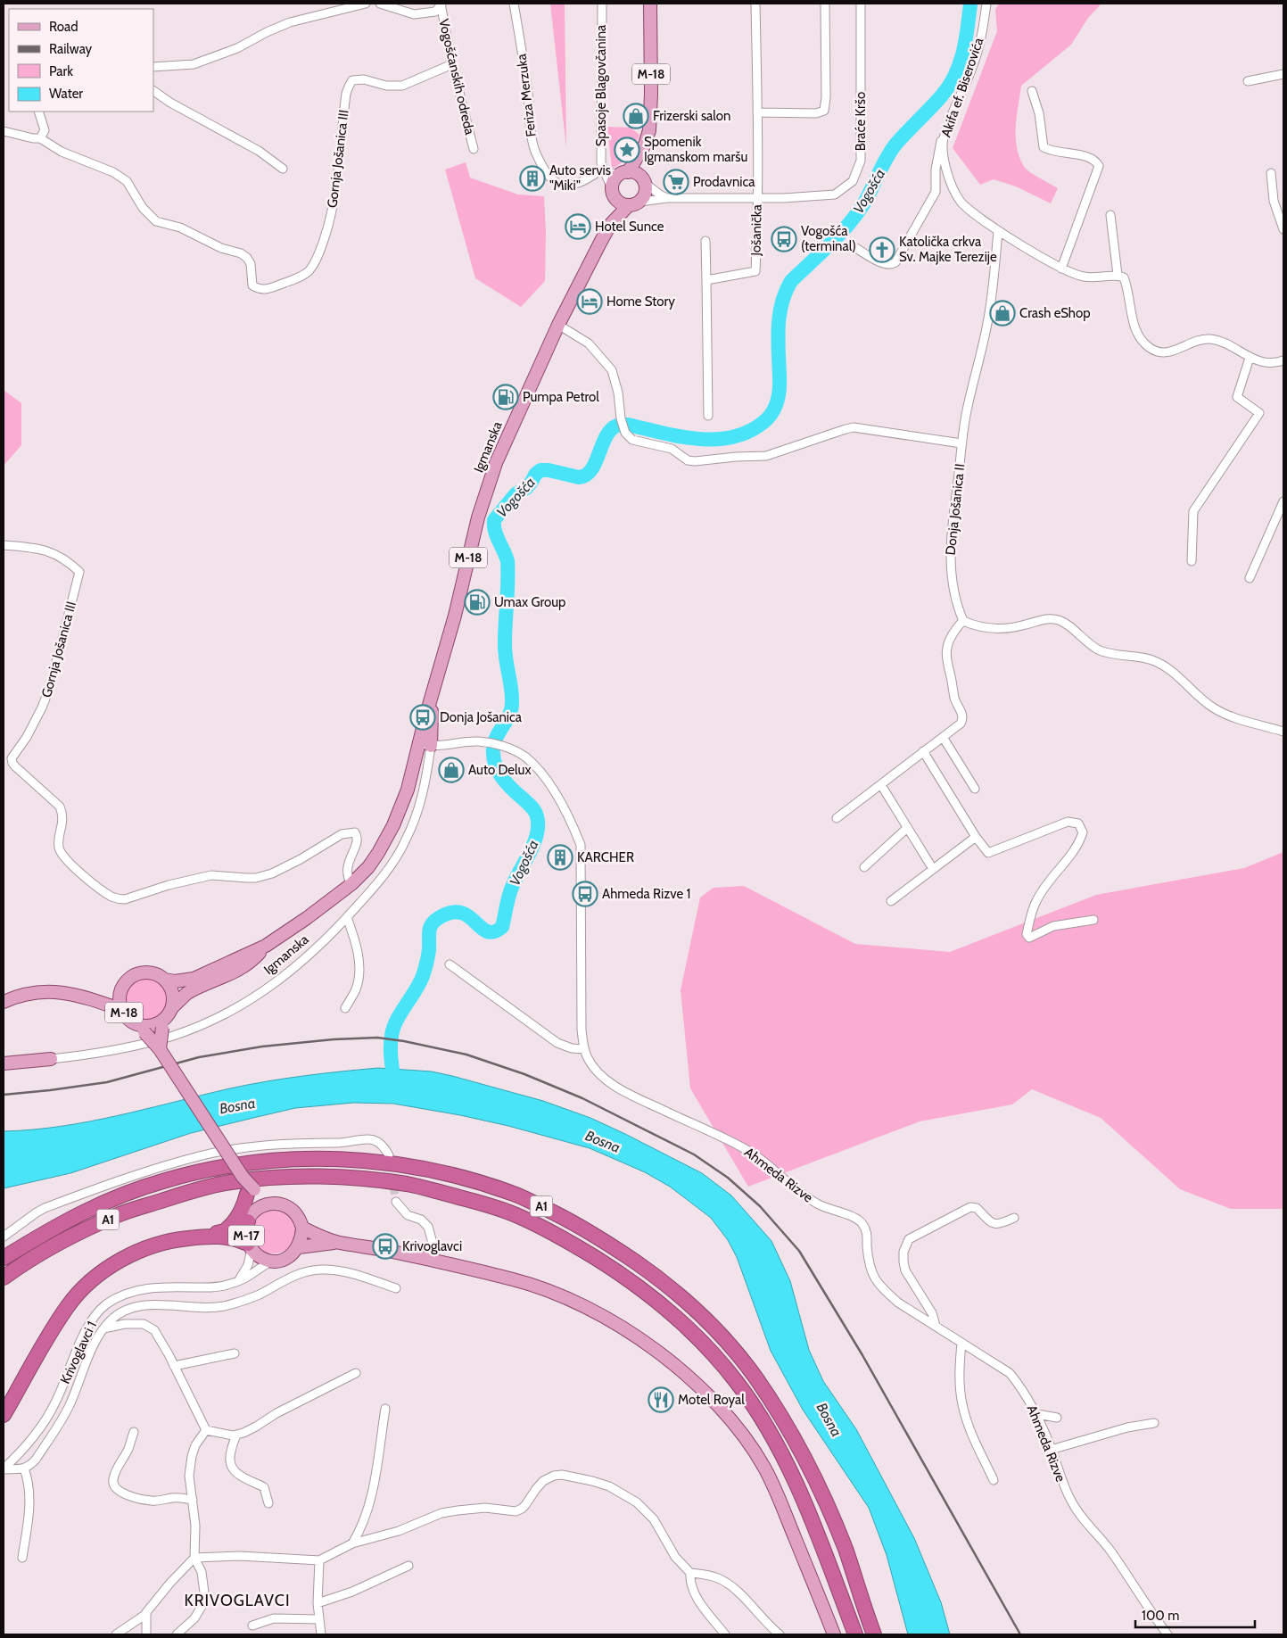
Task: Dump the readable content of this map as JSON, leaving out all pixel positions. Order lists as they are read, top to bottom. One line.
{"streets":{"highway":["A1"],"main road":["M-18","Igmanska","M-17"],"street":["Vogošćanskih odreda","Spasoje Blagovčanina","Akifa ef. Biserovića","Feriza Merzuka","Braće Kršo","Gornja Jošanica III","Jošanička","Donja Jošanica II","Ahmeda Rizve","Krivoglavci 1"]},"crossings":[["M-18","Braće Kršo"],["M-18","Gornja Jošanica III"],["M-18","Igmanska"],["M-18","Ahmeda Rizve"],["M-18","M-17"],["Vogošćanskih odreda","Gornja Jošanica III"],["Spasoje Blagovčanina","Feriza Merzuka"],["Akifa ef. Biserovića","Donja Jošanica II"],["Braće Kršo","Jošanička"],["Braće Kršo","Igmanska"],["Igmanska","Ahmeda Rizve"],["M-17","Krivoglavci 1"]],"districts":["KRIVOGLAVCI"],"water":["Vogošća","Bosna"],"places":{"shop":["Frizerski salon","Crash eShop","Auto Delux"],"place":["Spomenik Igmanskom maršu"],"building":["Auto servis \"Miki\"","KARCHER"],"supermarket":["Prodavnica"],"hotel":["Hotel Sunce","Home Story"],"bus stop":["Vogošća (terminal)","Donja Jošanica","Ahmeda Rizve 1","Krivoglavci"],"church":["Katolička crkva Sv. Majke Terezije"],"fuel station":["Pumpa Petrol","Umax Group"],"restaurant":["Motel Royal"]},"legend":["Road","Railway","Park","Water"],"scale_bar":"100 m"}
